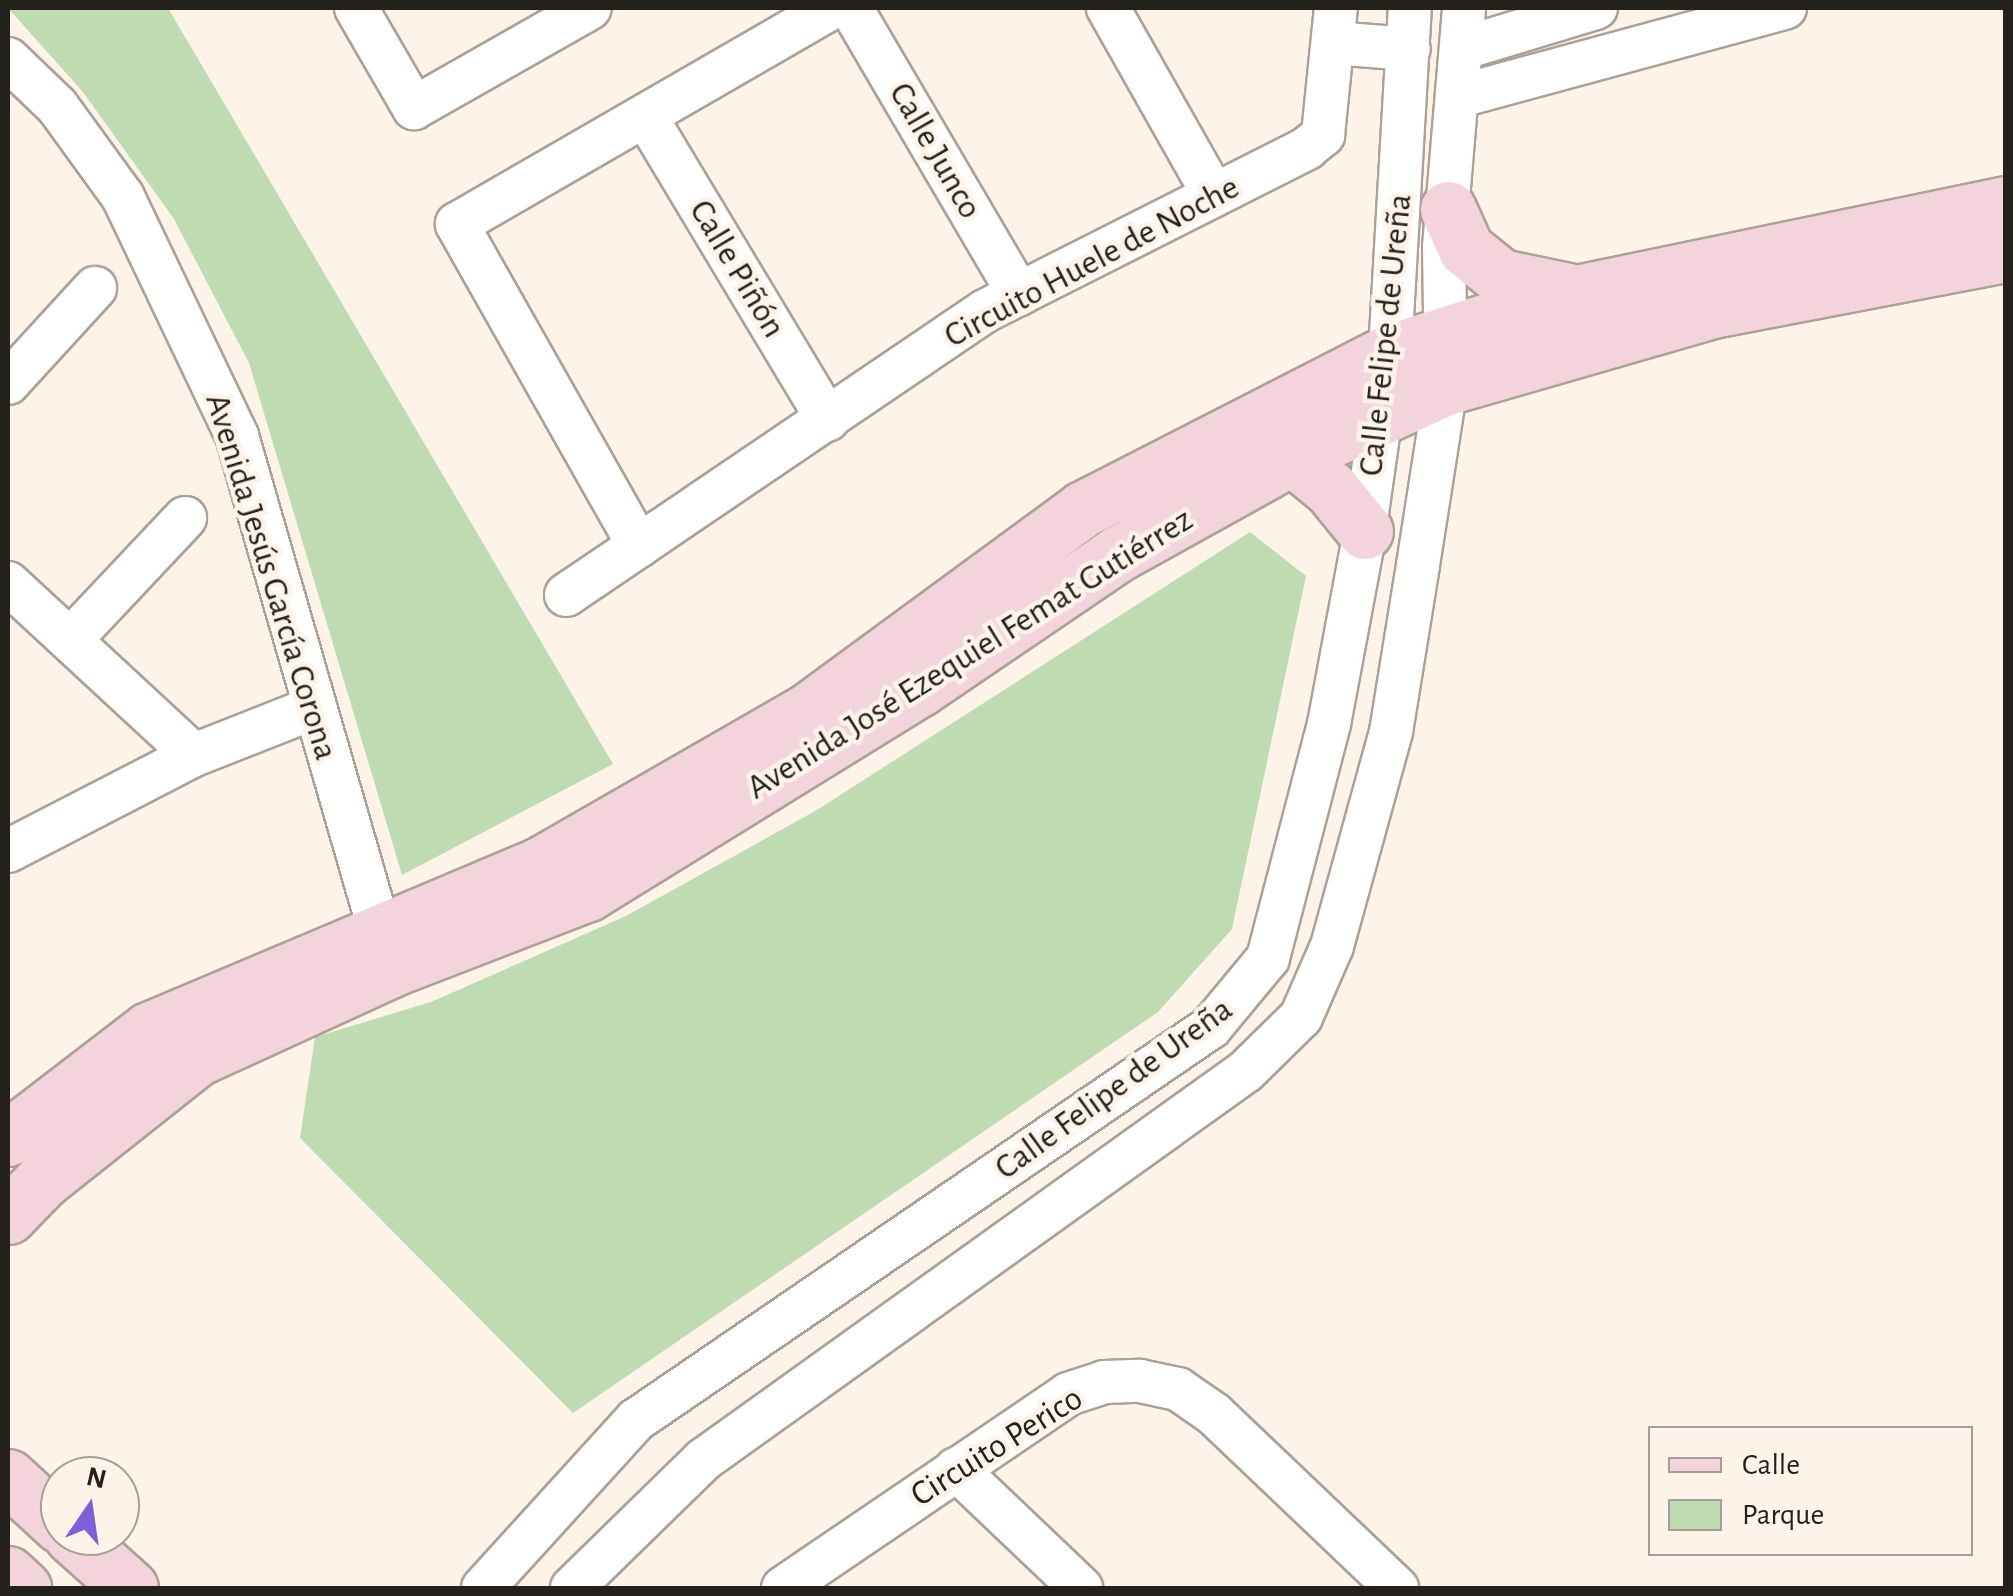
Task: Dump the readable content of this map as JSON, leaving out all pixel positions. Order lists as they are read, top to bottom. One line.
{"streets":{"street":["Calle Junco","Circuito Huele de Noche","Calle Piñón","Calle Felipe de Ureña","Avenida Jesús García Corona","Avenida José Ezequiel Femat Gutiérrez","Circuito Perico"]},"crossings":[["Calle Junco","Circuito Huele de Noche"],["Circuito Huele de Noche","Calle Piñón"],["Circuito Huele de Noche","Calle Felipe de Ureña"],["Calle Felipe de Ureña","Avenida José Ezequiel Femat Gutiérrez"],["Avenida Jesús García Corona","Avenida José Ezequiel Femat Gutiérrez"]],"legend":["Calle","Parque"],"north":"top"}
